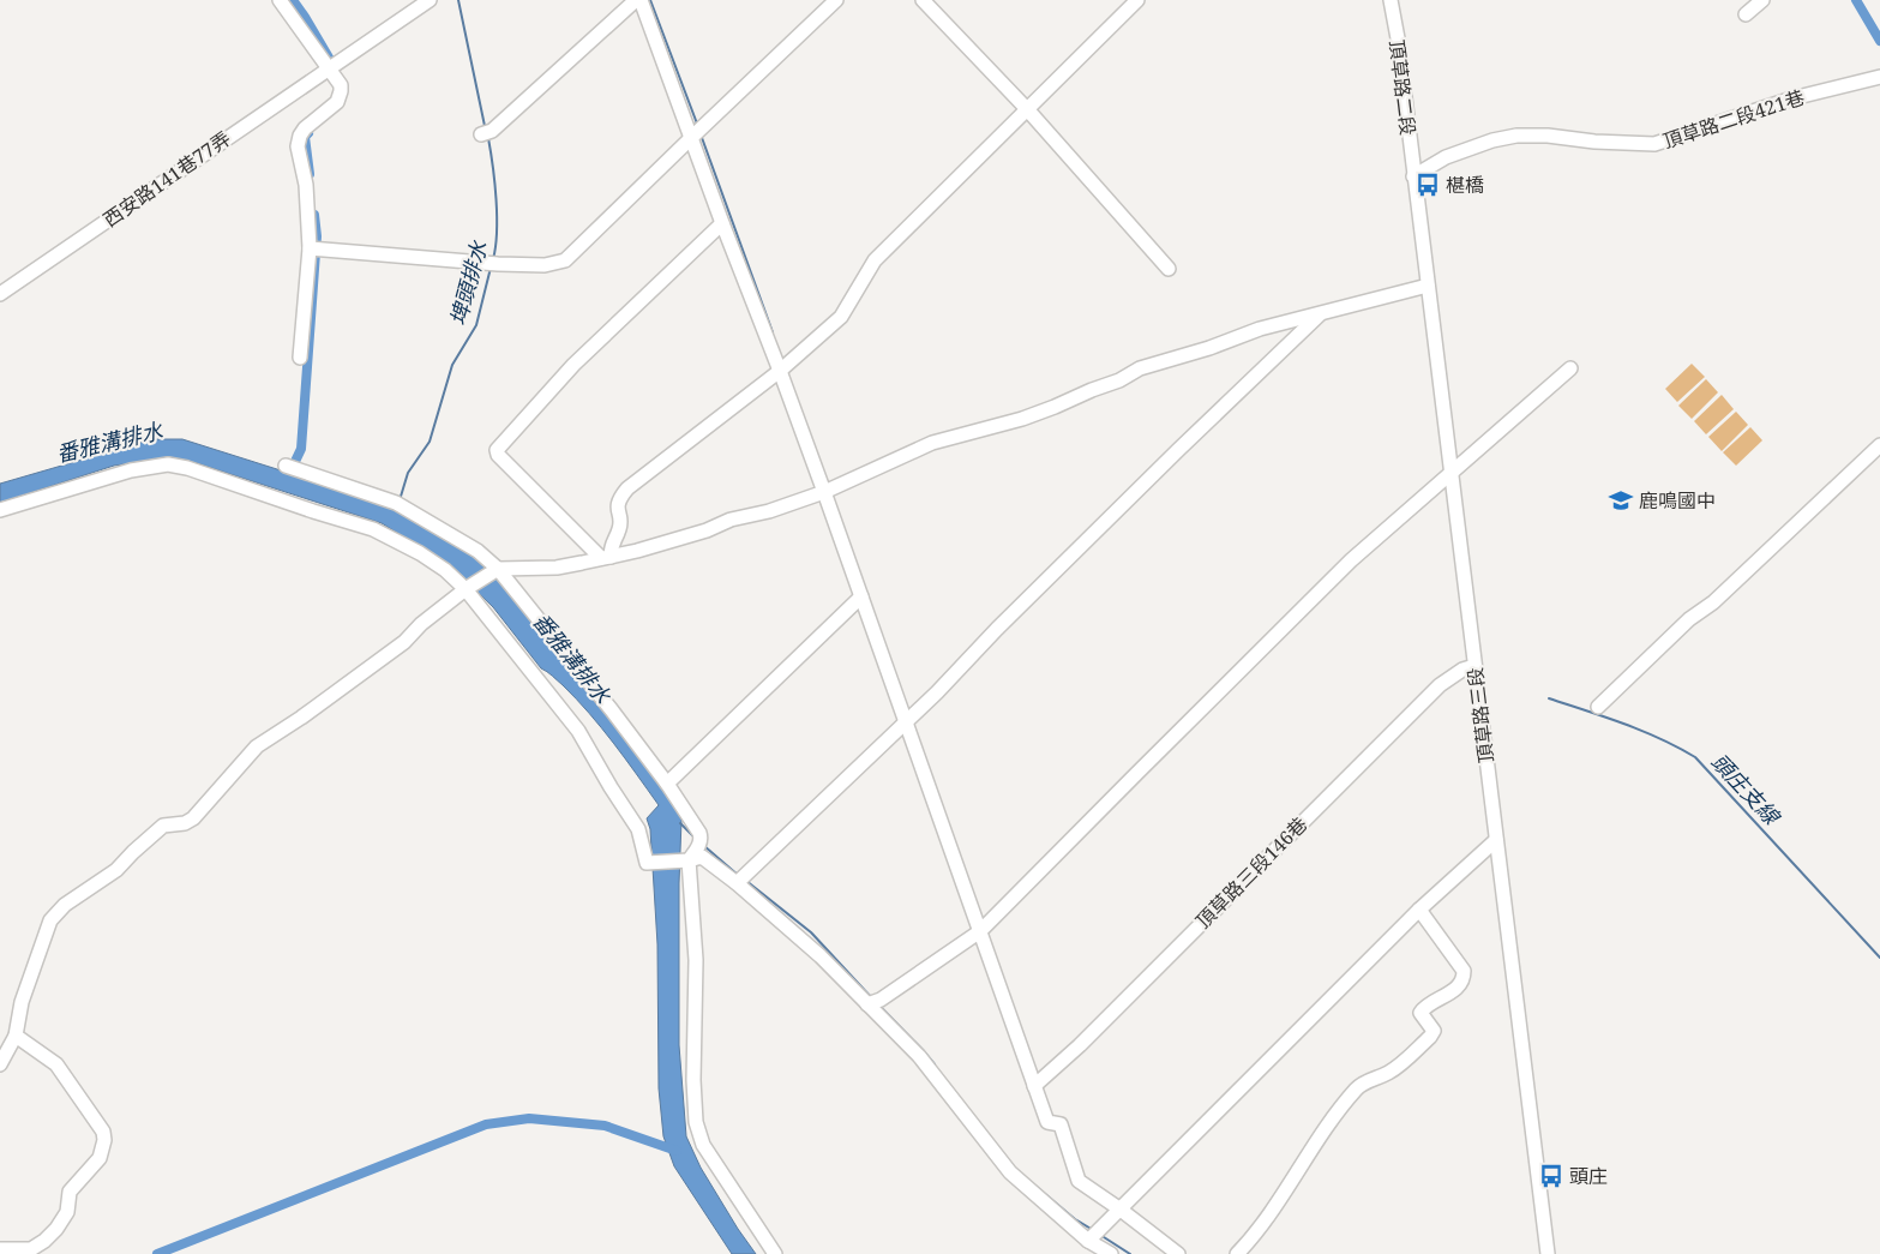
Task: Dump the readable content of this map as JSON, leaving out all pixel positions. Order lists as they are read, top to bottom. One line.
{"streets":{"street":["頂草路二段","頂草路二段421巷","西安路141巷77弄","頂草路三段","頂草路三段146巷"]},"crossings":[["頂草路二段","頂草路二段421巷"],["頂草路二段","頂草路三段"],["頂草路二段421巷","頂草路三段"],["頂草路三段","頂草路三段146巷"]],"water":["埤頭排水","番雅溝排水","頭庄支線"],"places":{"bus stop":["椹橋","頭庄"],"school or university":["鹿鳴國中"]}}
